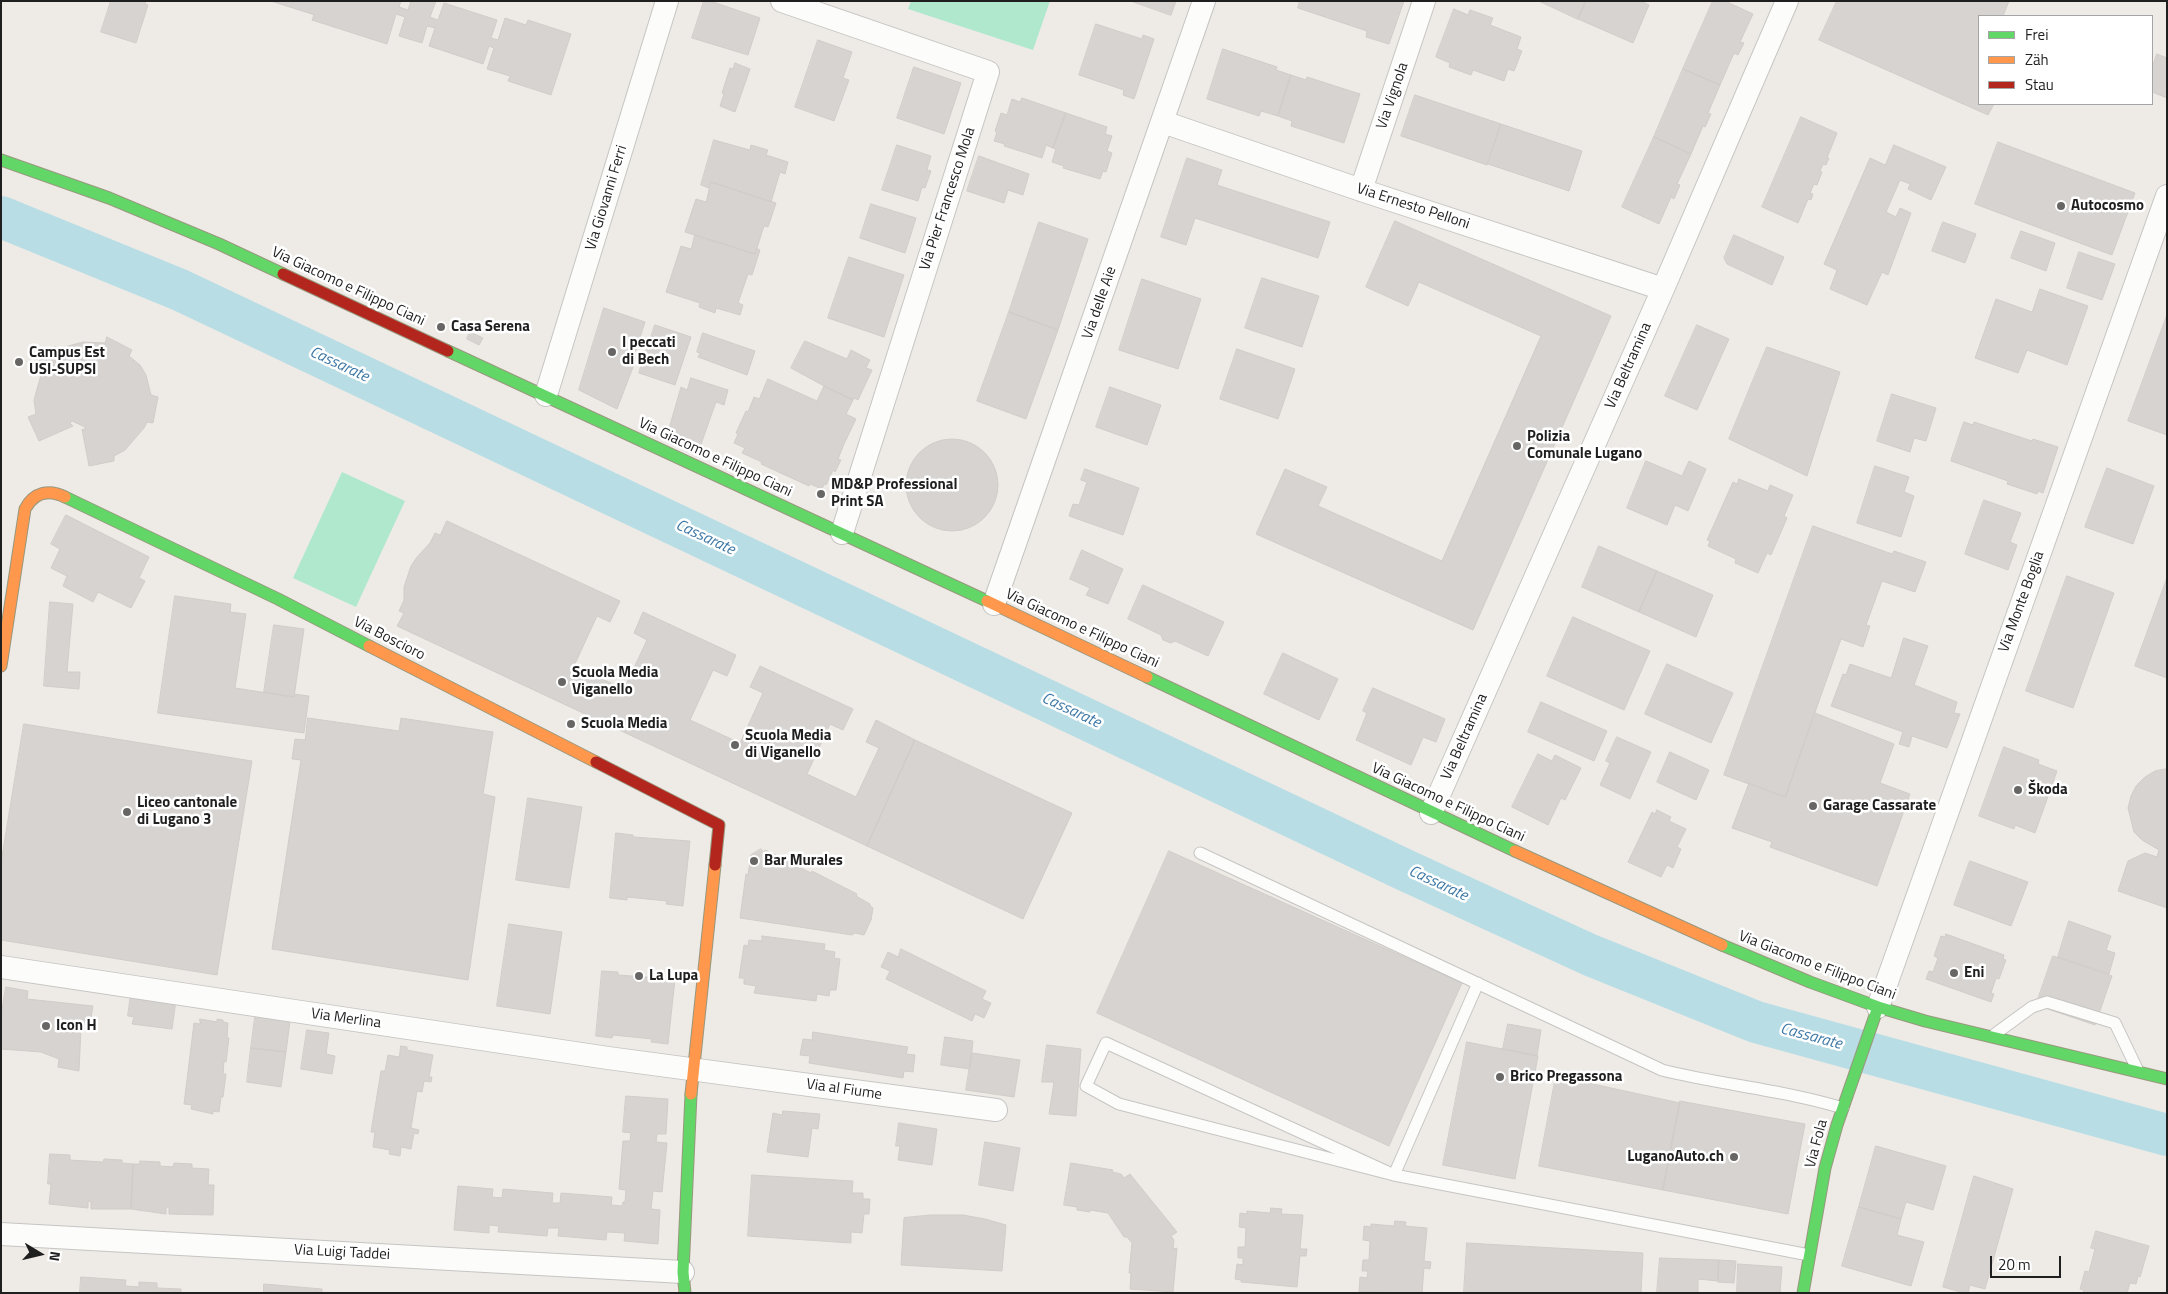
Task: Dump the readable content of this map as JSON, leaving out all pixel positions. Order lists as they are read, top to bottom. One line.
{"streets":{"main road":["Via Giacomo e Filippo Ciani","Via Boscioro","Via Fola"],"street":["Via Vignola","Via Giovanni Ferri","Via Pier Francesco Mola","Via Ernesto Pelloni","Via delle Aie","Via Beltramina","Via Monte Boglia","Via Merlina","Via al Fiume","Via Luigi Taddei"]},"crossings":[["Via Vignola","Via Ernesto Pelloni"],["Via Giovanni Ferri","Via Giacomo e Filippo Ciani"],["Via Pier Francesco Mola","Via Giacomo e Filippo Ciani"],["Via Ernesto Pelloni","Via delle Aie"],["Via Ernesto Pelloni","Via Beltramina"],["Via Giacomo e Filippo Ciani","Via delle Aie"],["Via Giacomo e Filippo Ciani","Via Beltramina"],["Via Giacomo e Filippo Ciani","Via Monte Boglia"],["Via Giacomo e Filippo Ciani","Via Fola"],["Via Monte Boglia","Via Fola"],["Via Boscioro","Via Merlina"],["Via Boscioro","Via al Fiume"],["Via Merlina","Via al Fiume"]],"water":["Cassarate"],"places":["Autocosmo","Casa Serena","I peccati di Bech","Campus Est USI-SUPSI","Polizia Comunale Lugano","MD&P Professional Print SA","Scuola Media Viganello","Scuola Media","Scuola Media di Viganello","Škoda","Garage Cassarate","Liceo cantonale di Lugano 3","Bar Murales","Eni","La Lupa","Icon H","Brico Pregassona","LuganoAuto.ch"],"legend":["Frei","Zäh","Stau"],"scale_bar":"20 m","north":"right"}
